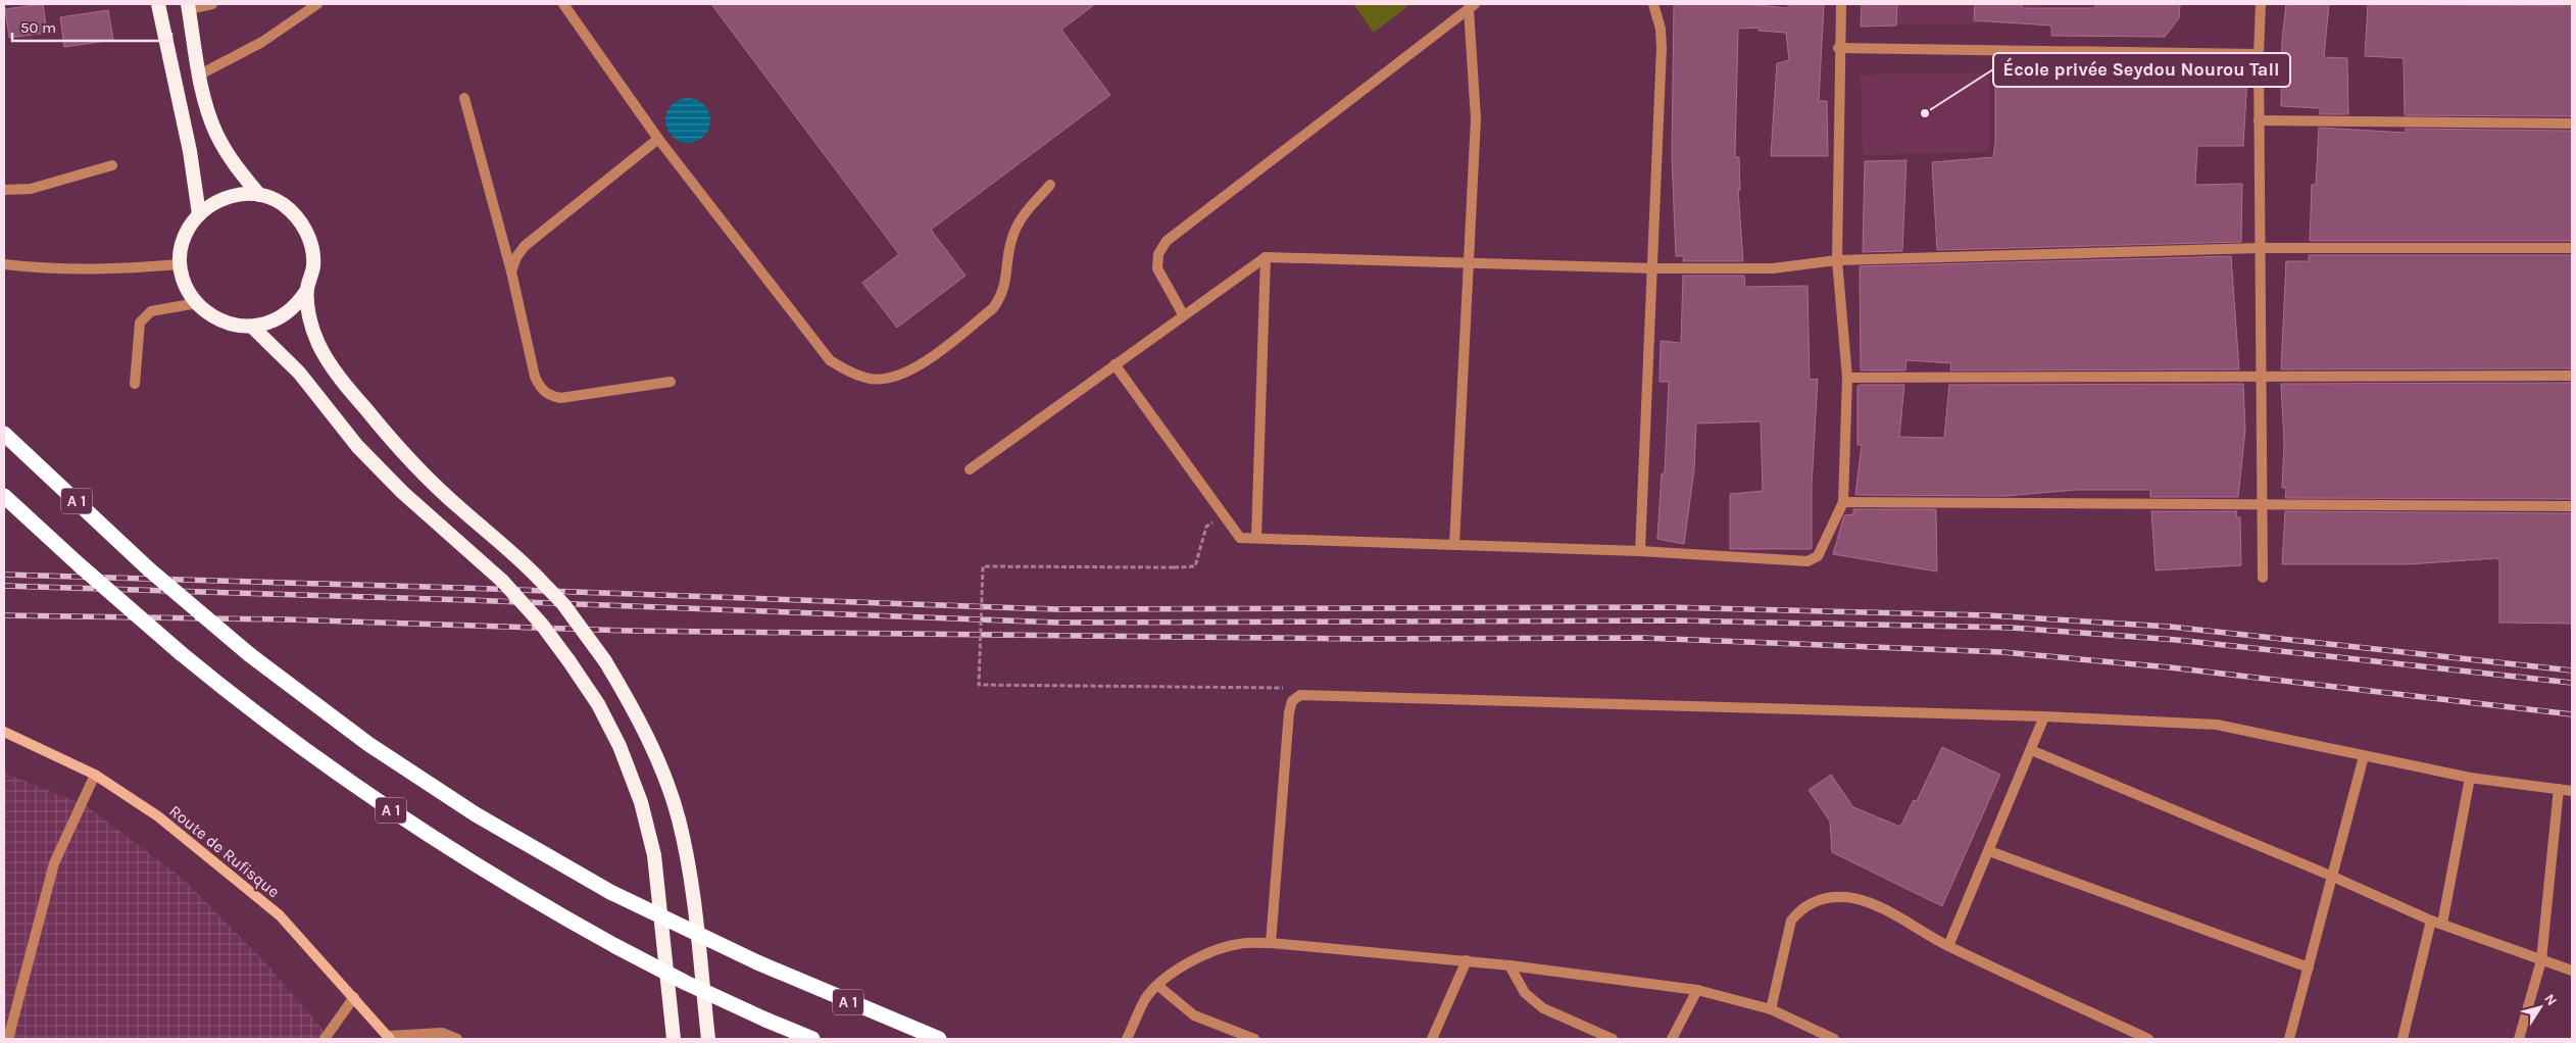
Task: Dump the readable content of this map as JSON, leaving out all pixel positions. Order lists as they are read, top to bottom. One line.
{"streets":{"highway":["A 1"],"main road":["Route de Rufisque"]},"places":["École privée Seydou Nourou Tall"],"scale_bar":"50 m","north":"top right"}
